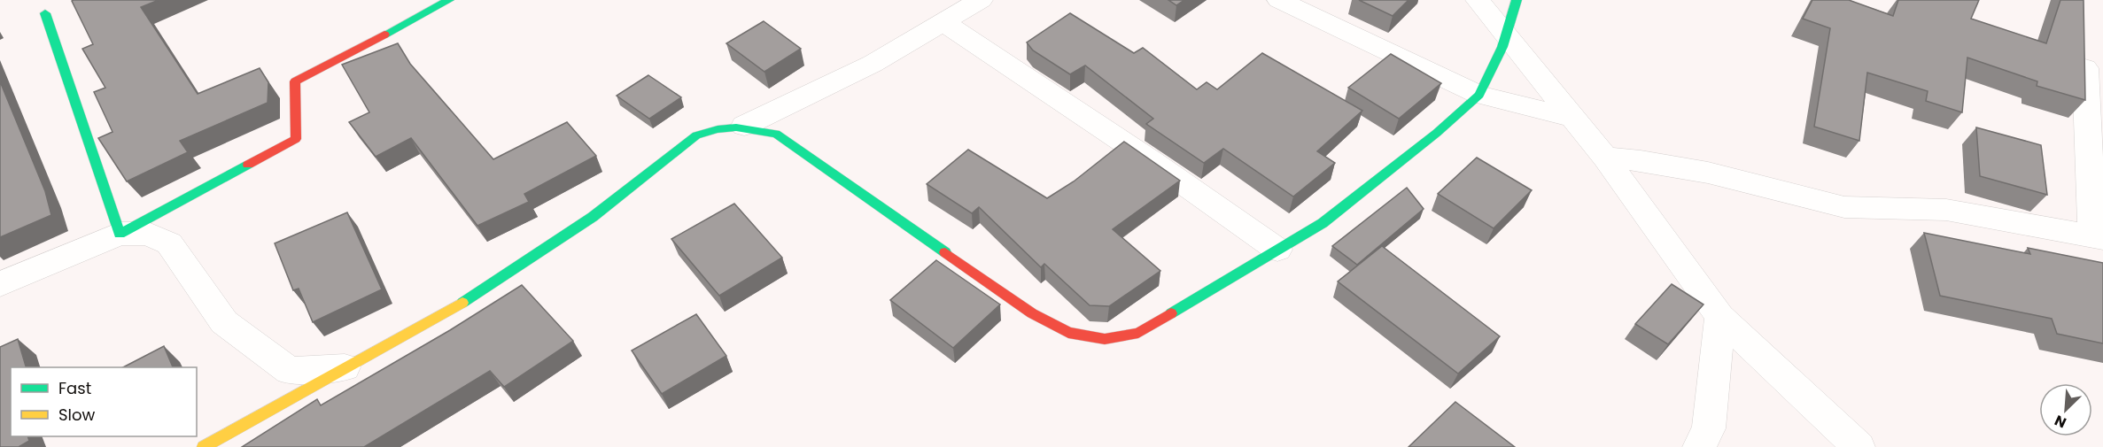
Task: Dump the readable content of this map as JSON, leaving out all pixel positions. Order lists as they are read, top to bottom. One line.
{"legend":["Fast","Slow"],"north":"bottom left"}
